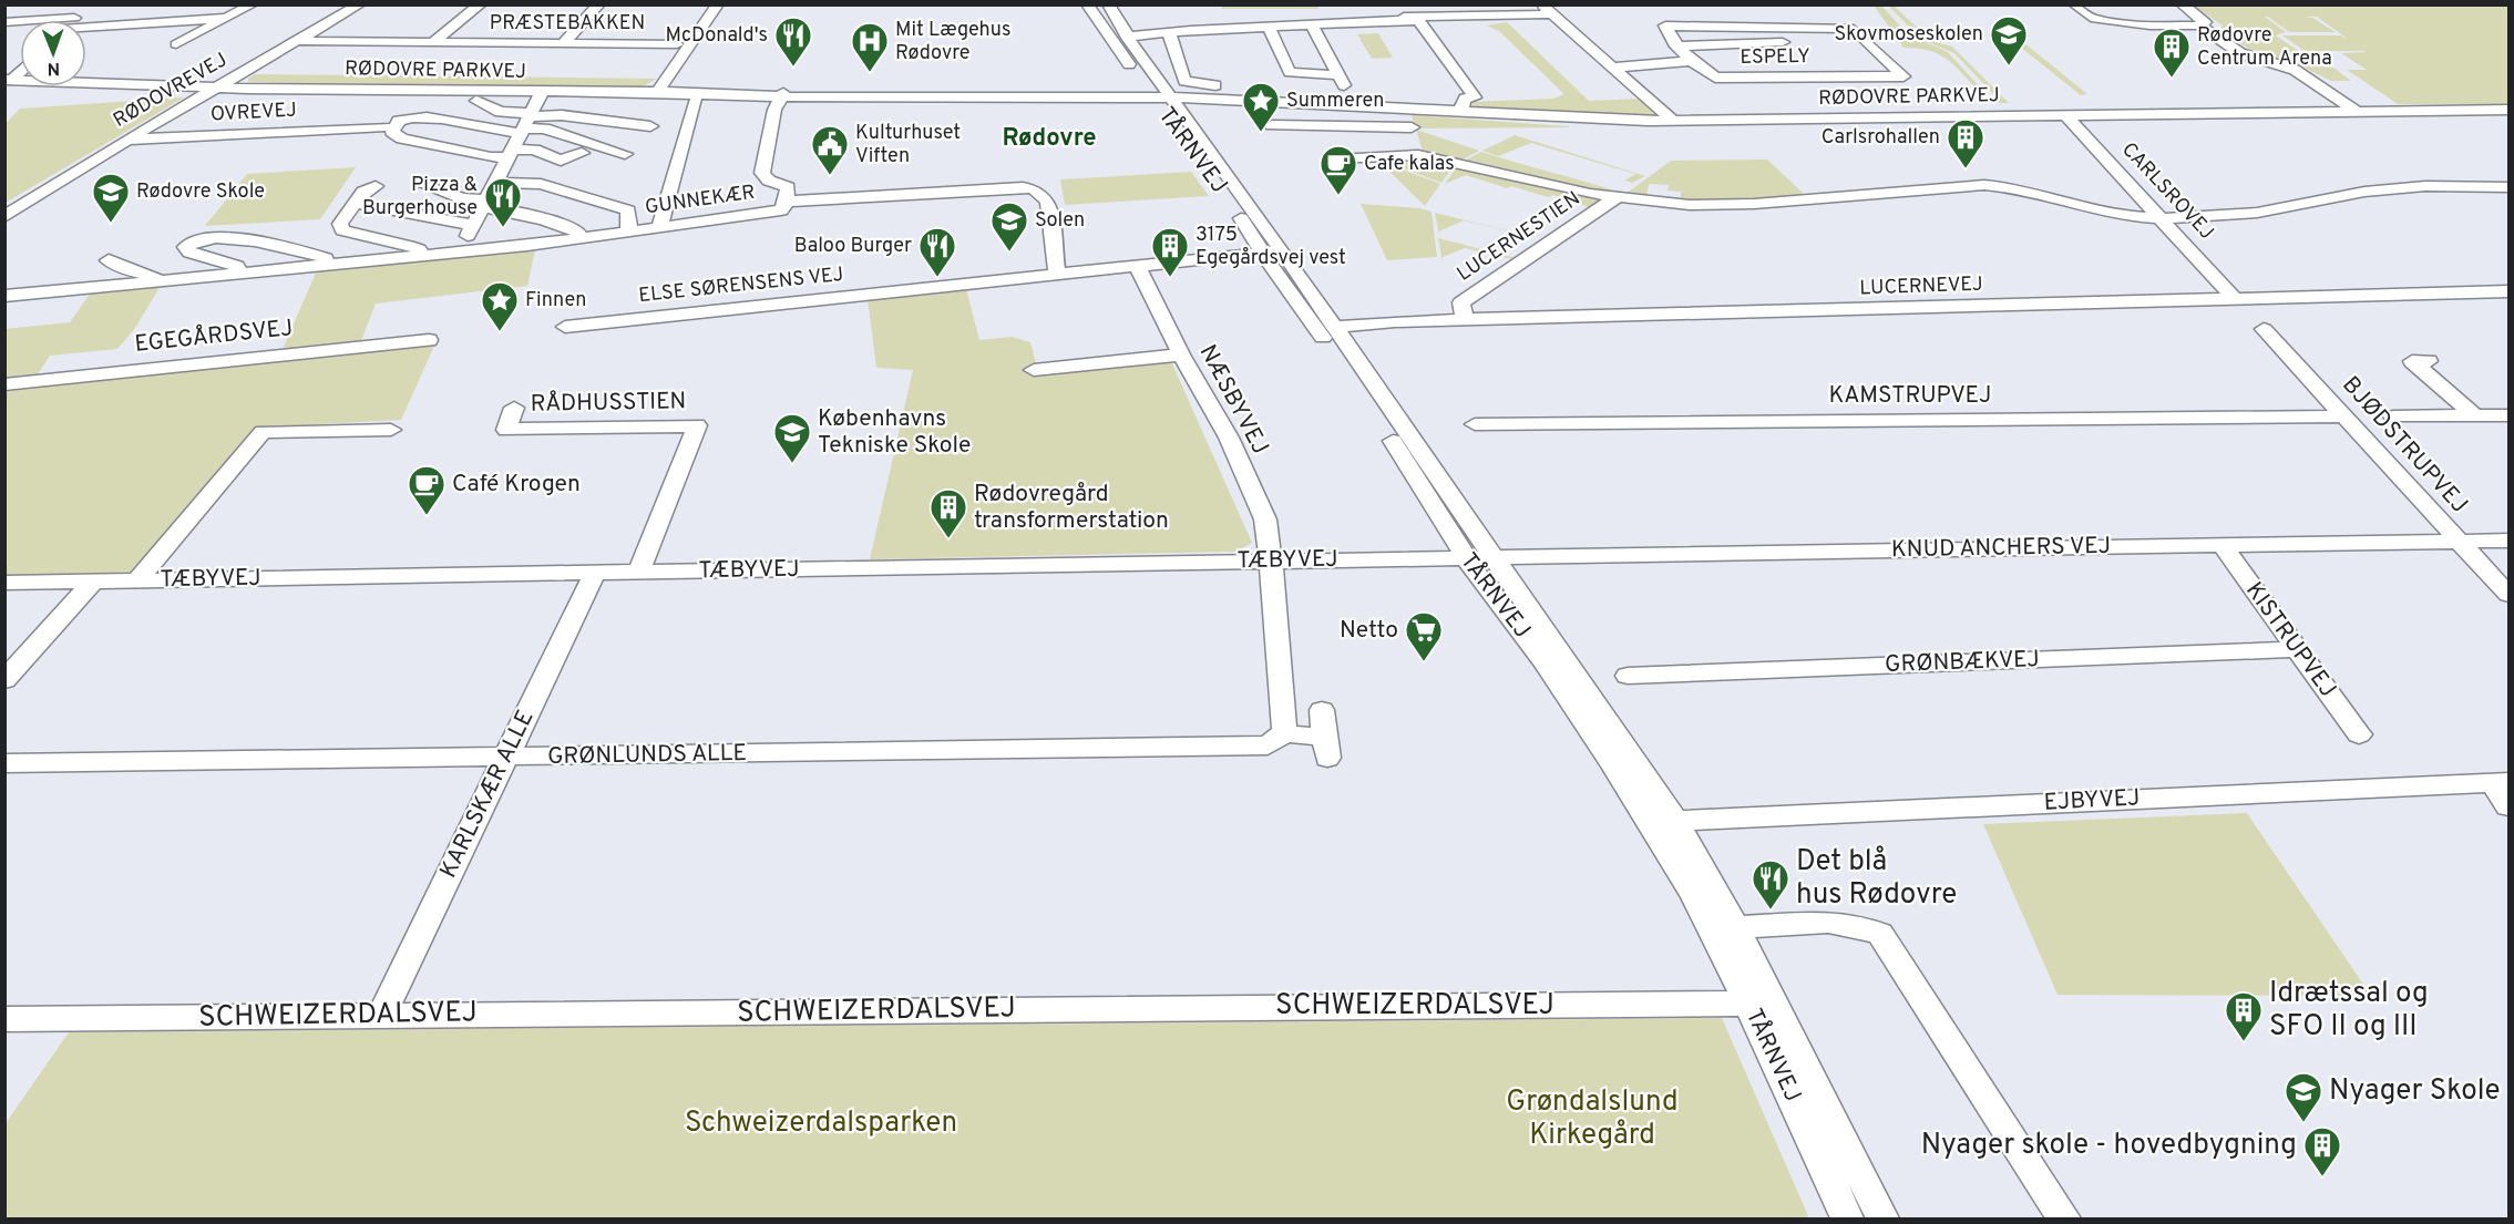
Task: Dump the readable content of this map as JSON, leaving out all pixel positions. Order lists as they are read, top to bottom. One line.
{"streets":{"street":["PRÆSTEBAKKEN","ESPELY","RØDOVRE PARKVEJ","RØDOVREVEJ","OVREVEJ","TÅRNVEJ","CARLSROVEJ","GUNNEKÆR","LUCERNESTIEN","ELSE SØRENSENS VEJ","LUCERNEVEJ","EGEGÅRDSVEJ","KAMSTRUPVEJ","NÆSBYVEJ","RÅDHUSSTIEN","BJØDSTRUPVEJ","KNUD ANCHERS VEJ","TÆBYVEJ","KISTRUPVEJ","GRØNBÆKVEJ","GRØNLUNDS ALLE","KARLSKÆR ALLE","EJBYVEJ","SCHWEIZERDALSVEJ"]},"crossings":[["PRÆSTEBAKKEN","RØDOVREVEJ"],["RØDOVRE PARKVEJ","RØDOVREVEJ"],["RØDOVRE PARKVEJ","TÅRNVEJ"],["RØDOVRE PARKVEJ","CARLSROVEJ"],["RØDOVREVEJ","OVREVEJ"],["TÅRNVEJ","ELSE SØRENSENS VEJ"],["TÅRNVEJ","LUCERNEVEJ"],["TÅRNVEJ","KNUD ANCHERS VEJ"],["TÅRNVEJ","TÆBYVEJ"],["TÅRNVEJ","EJBYVEJ"],["TÅRNVEJ","SCHWEIZERDALSVEJ"],["CARLSROVEJ","LUCERNEVEJ"],["GUNNEKÆR","ELSE SØRENSENS VEJ"],["LUCERNESTIEN","LUCERNEVEJ"],["ELSE SØRENSENS VEJ","NÆSBYVEJ"],["KAMSTRUPVEJ","BJØDSTRUPVEJ"],["NÆSBYVEJ","TÆBYVEJ"],["RÅDHUSSTIEN","TÆBYVEJ"],["BJØDSTRUPVEJ","KNUD ANCHERS VEJ"],["KNUD ANCHERS VEJ","TÆBYVEJ"],["KNUD ANCHERS VEJ","KISTRUPVEJ"],["TÆBYVEJ","KARLSKÆR ALLE"],["KISTRUPVEJ","GRØNBÆKVEJ"],["GRØNLUNDS ALLE","KARLSKÆR ALLE"],["KARLSKÆR ALLE","SCHWEIZERDALSVEJ"]],"districts":["Rødovre"],"parks":["Grøndalslund Kirkegård","Schweizerdalsparken"],"places":{"school or university":["Skovmoseskolen","Rødovre Skole","Solen","Københavns Tekniske Skole","Nyager Skole"],"restaurant":["McDonald's","Pizza & Burgerhouse","Baloo Burger","Det blå hus Rødovre"],"hospital":["Mit Lægehus Rødovre"],"building":["Rødovre Centrum Arena","Carlsrohallen","3175 Egegårdsvej vest","Rødovregård transformerstation","Idrætssal og SFO II og III","Nyager skole - hovedbygning"],"place":["Summeren","Finnen"],"public building":["Kulturhuset Viften"],"cafe":["Cafe kalas","Café Krogen"],"supermarket":["Netto"]},"north":"bottom"}
